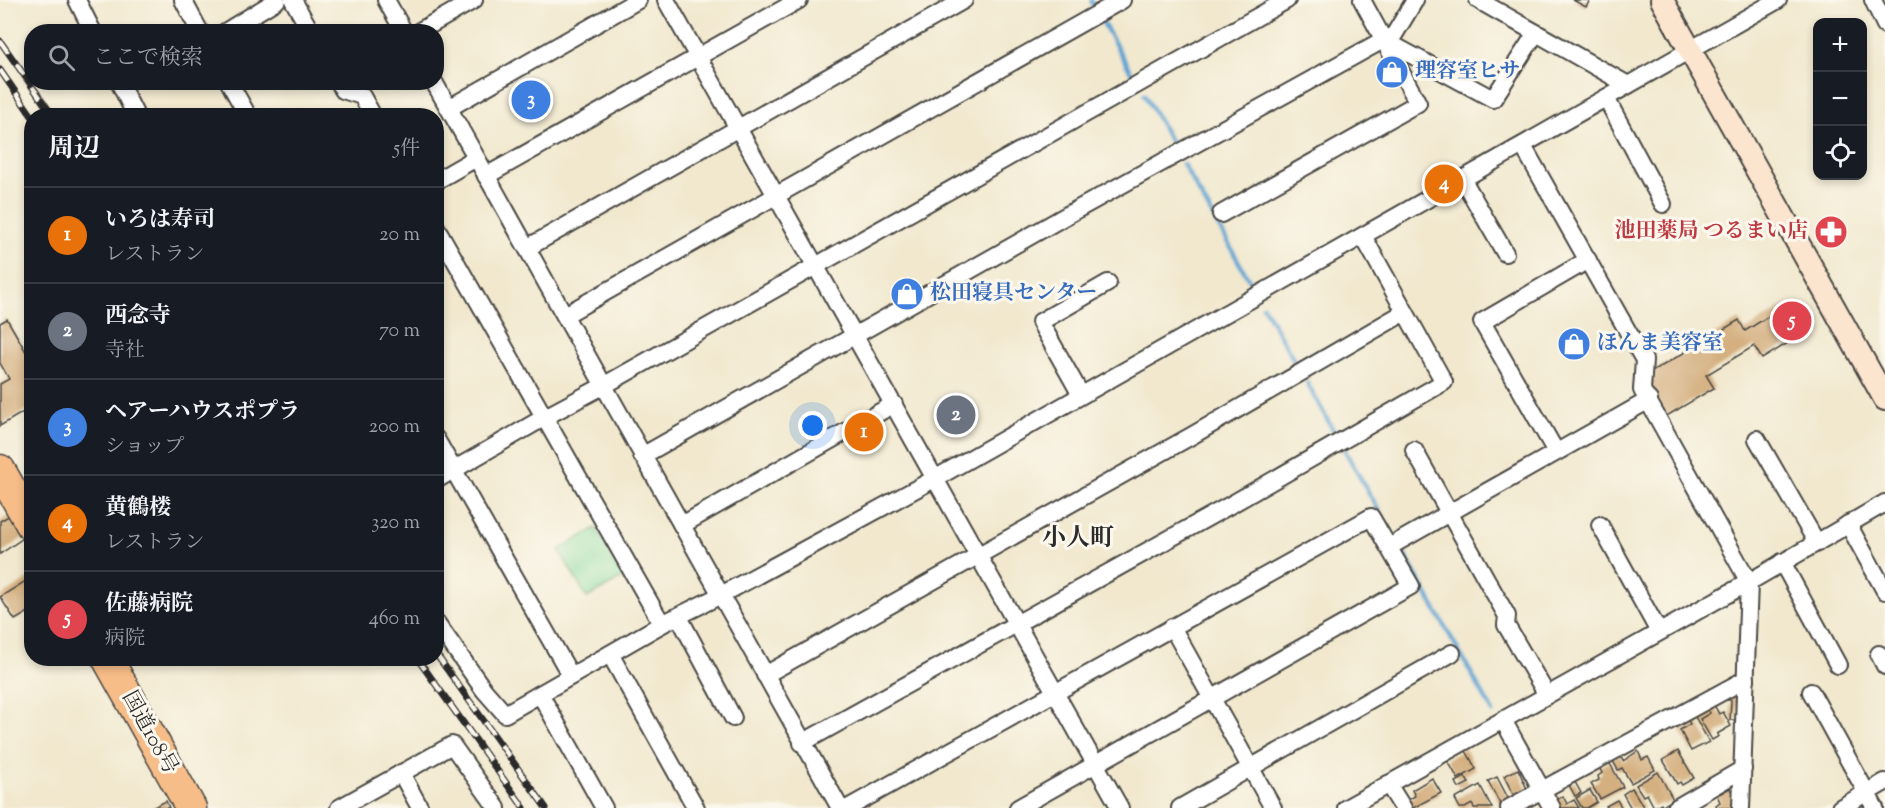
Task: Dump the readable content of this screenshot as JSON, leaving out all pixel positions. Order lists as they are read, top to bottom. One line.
{"streets":{"highway":["国道108号"]},"districts":["小人町"],"places":{"shop":["理容室ヒサ","松田寝具センター","ほんま美容室"],"pharmacy":["池田薬局 つるまい店"]},"page":{"map_buttons":["+","−"],"search":"ここで検索","pins":["3","4","5","2","1"],"heading":["周辺","5件"],"list":[{"mark":"1","name":"いろは寿司","note":"レストラン","value":"20 m"},{"mark":"2","name":"西念寺","note":"寺社","value":"70 m"},{"mark":"3","name":"ヘアーハウスポプラ","note":"ショップ","value":"200 m"},{"mark":"4","name":"黄鶴楼","note":"レストラン","value":"320 m"},{"mark":"5","name":"佐藤病院","note":"病院","value":"460 m"}]}}
